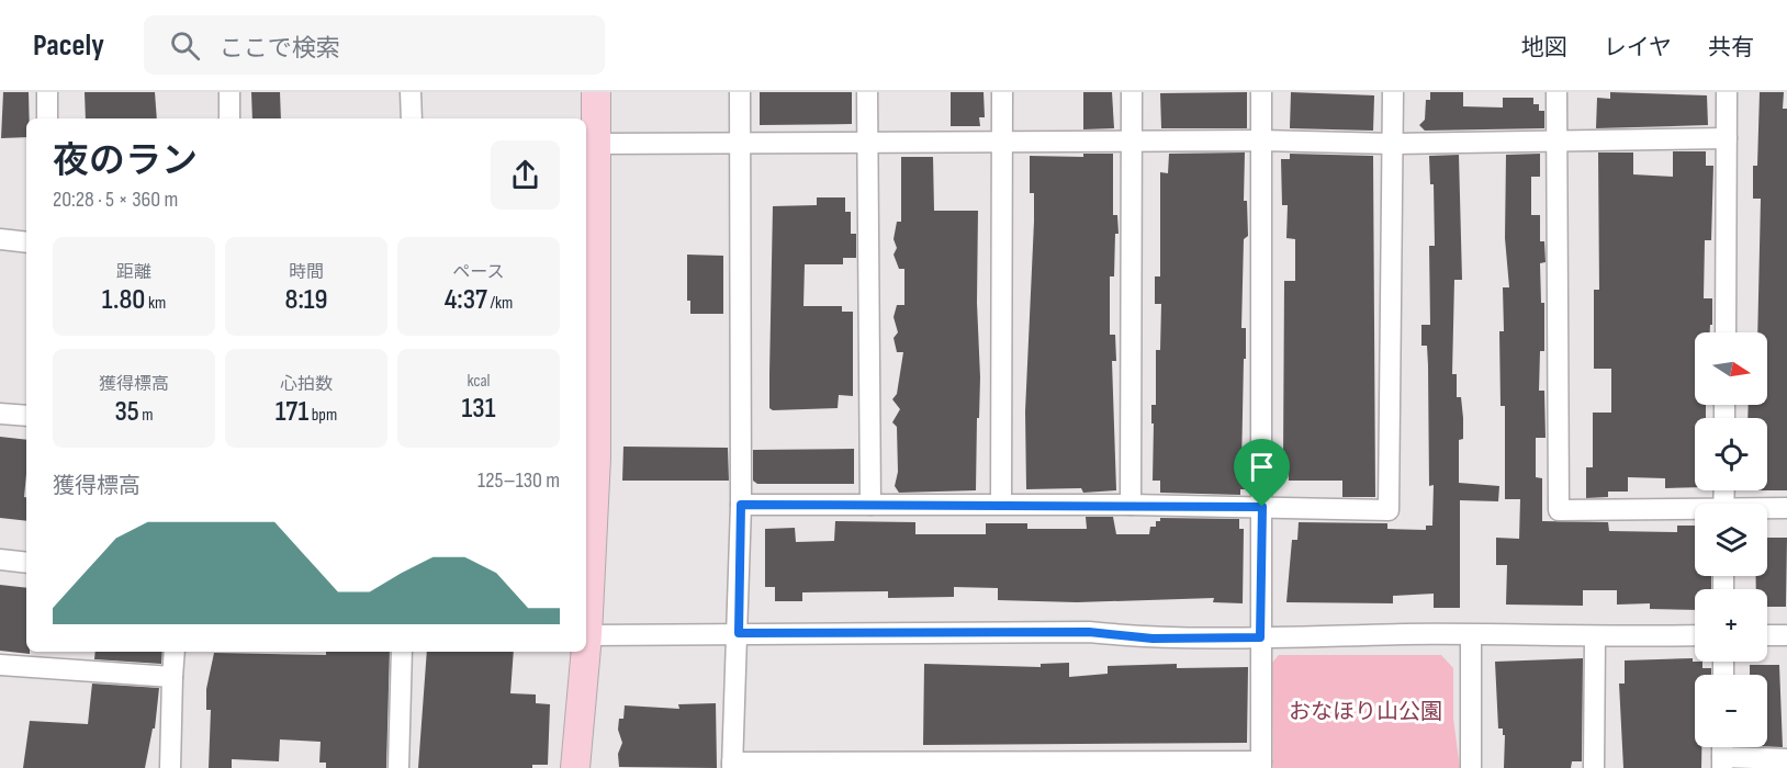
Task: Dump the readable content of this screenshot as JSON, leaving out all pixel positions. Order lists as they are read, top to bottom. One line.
{"parks":["おなほり山公園"],"north":"right","page":{"header":"Pacely","search":"ここで検索","nav":["地図","レイヤ","共有"],"heading":["夜のラン","20:28 · 5 × 360 m"],"stats":[["距離","1.80 km"],["時間","8:19"],["ペース","4:37 /km"],["獲得標高","35 m"],["心拍数","171 bpm"],["kcal","131"]],"map_buttons":["+","−"],"chart":["獲得標高","125–130 m"]}}
